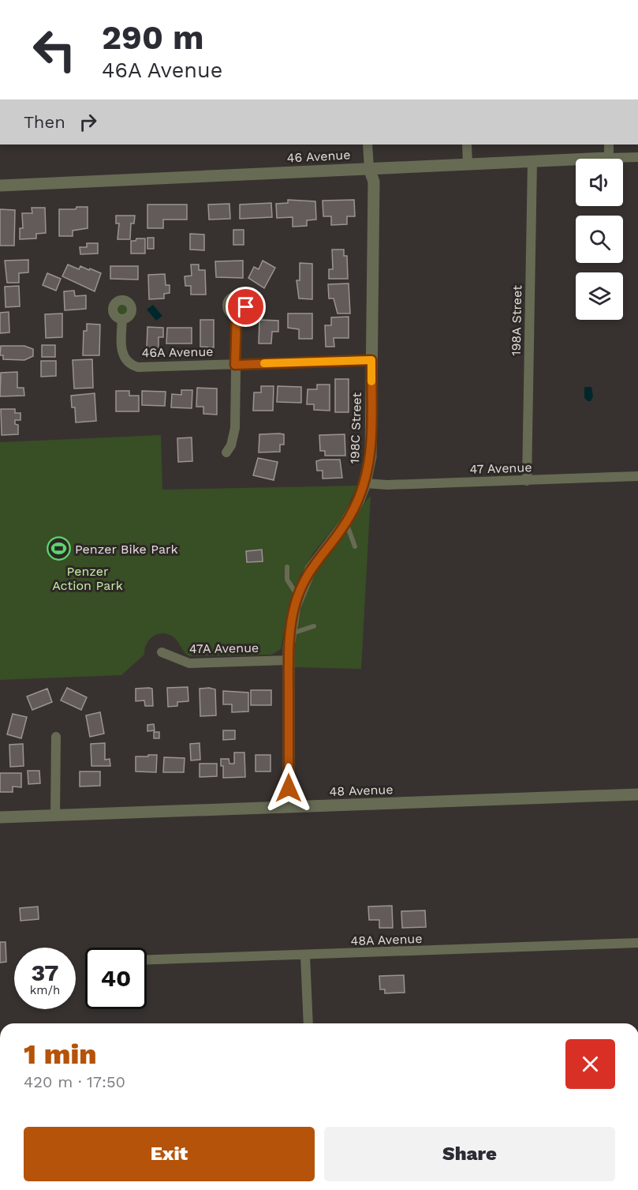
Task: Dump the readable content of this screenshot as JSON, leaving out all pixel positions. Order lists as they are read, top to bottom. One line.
{"streets":{"street":["46 Avenue","198A Street","46A Avenue","198C Street","47 Avenue","47A Avenue","48 Avenue","48A Avenue"]},"crossings":[["46 Avenue","198A Street"],["46 Avenue","198C Street"],["198A Street","47 Avenue"],["46A Avenue","198C Street"],["198C Street","47 Avenue"],["198C Street","47A Avenue"],["198C Street","48 Avenue"]],"parks":["Penzer Action Park"],"places":{"sports":["Penzer Bike Park"]},"page":{"turn":["290 m","46A Avenue"],"then":"Then","speed":"37 km/h","limit":"40","heading":["1 min","420 m · 17:50"],"buttons":["Exit","Share"]}}
